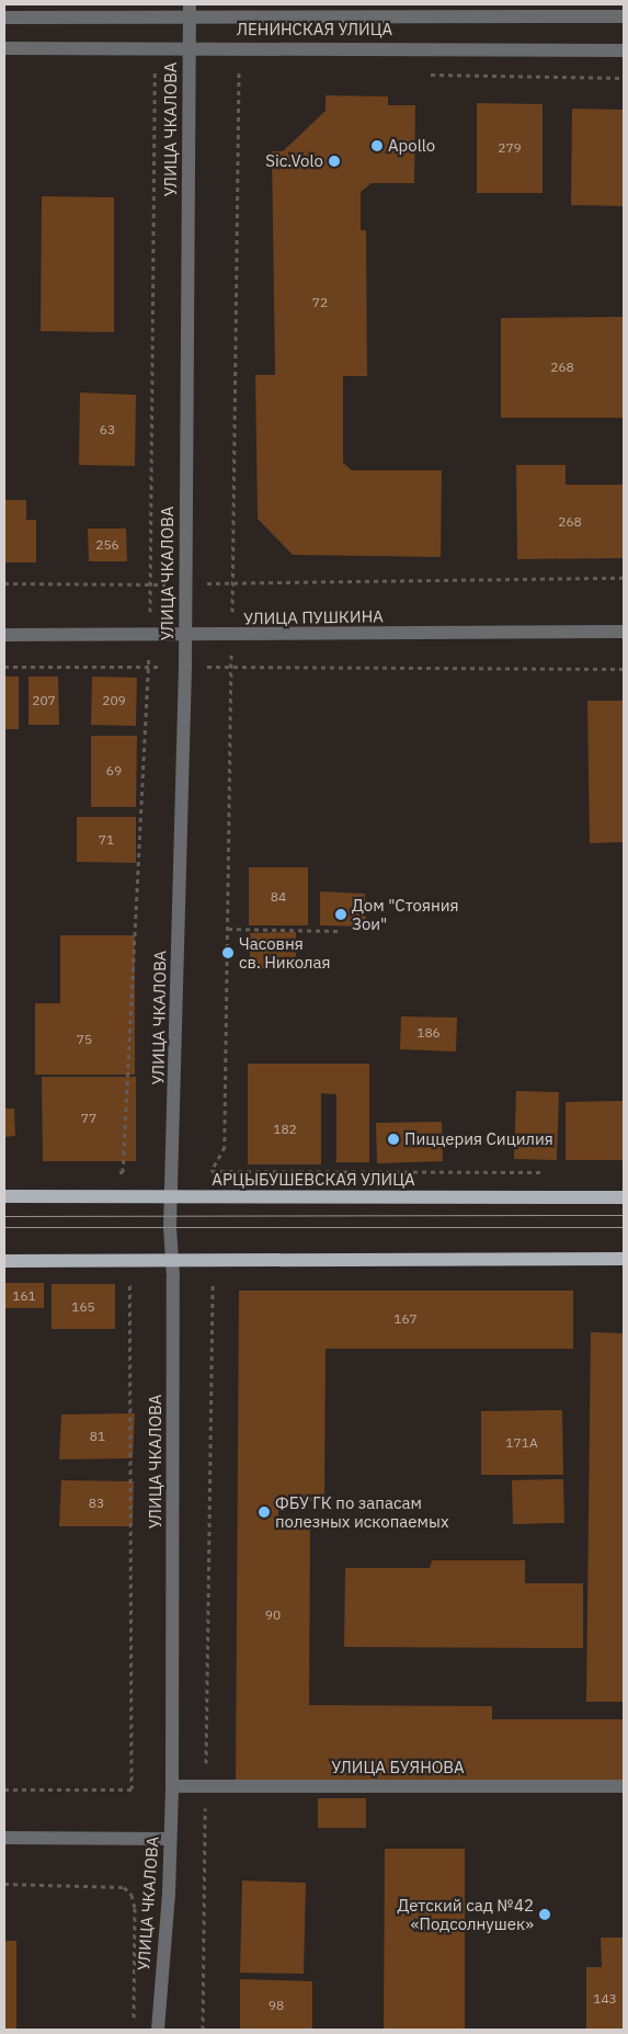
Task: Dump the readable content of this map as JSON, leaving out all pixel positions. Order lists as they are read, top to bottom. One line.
{"streets":{"main road":["АРЦЫБУШЕВСКАЯ УЛИЦА"],"street":["ЛЕНИНСКАЯ УЛИЦА","УЛИЦА ЧКАЛОВА","УЛИЦА ПУШКИНА","УЛИЦА БУЯНОВА"]},"crossings":[["ЛЕНИНСКАЯ УЛИЦА","УЛИЦА ЧКАЛОВА"],["УЛИЦА ЧКАЛОВА","УЛИЦА ПУШКИНА"],["УЛИЦА ЧКАЛОВА","АРЦЫБУШЕВСКАЯ УЛИЦА"],["УЛИЦА ЧКАЛОВА","УЛИЦА БУЯНОВА"]],"places":["Apollo","Sic.Volo","Дом \"Стояния Зои\"","Часовня св. Николая","Пиццерия Сицилия","ФБУ ГК по запасам полезных ископаемых","Детский сад №42 «Подсолнушек»"],"house_numbers":["279","72","268","63","268","256","207","209","69","71","84","186","75","77","182","161","165","167","81","171А","83","90","143","98"]}
